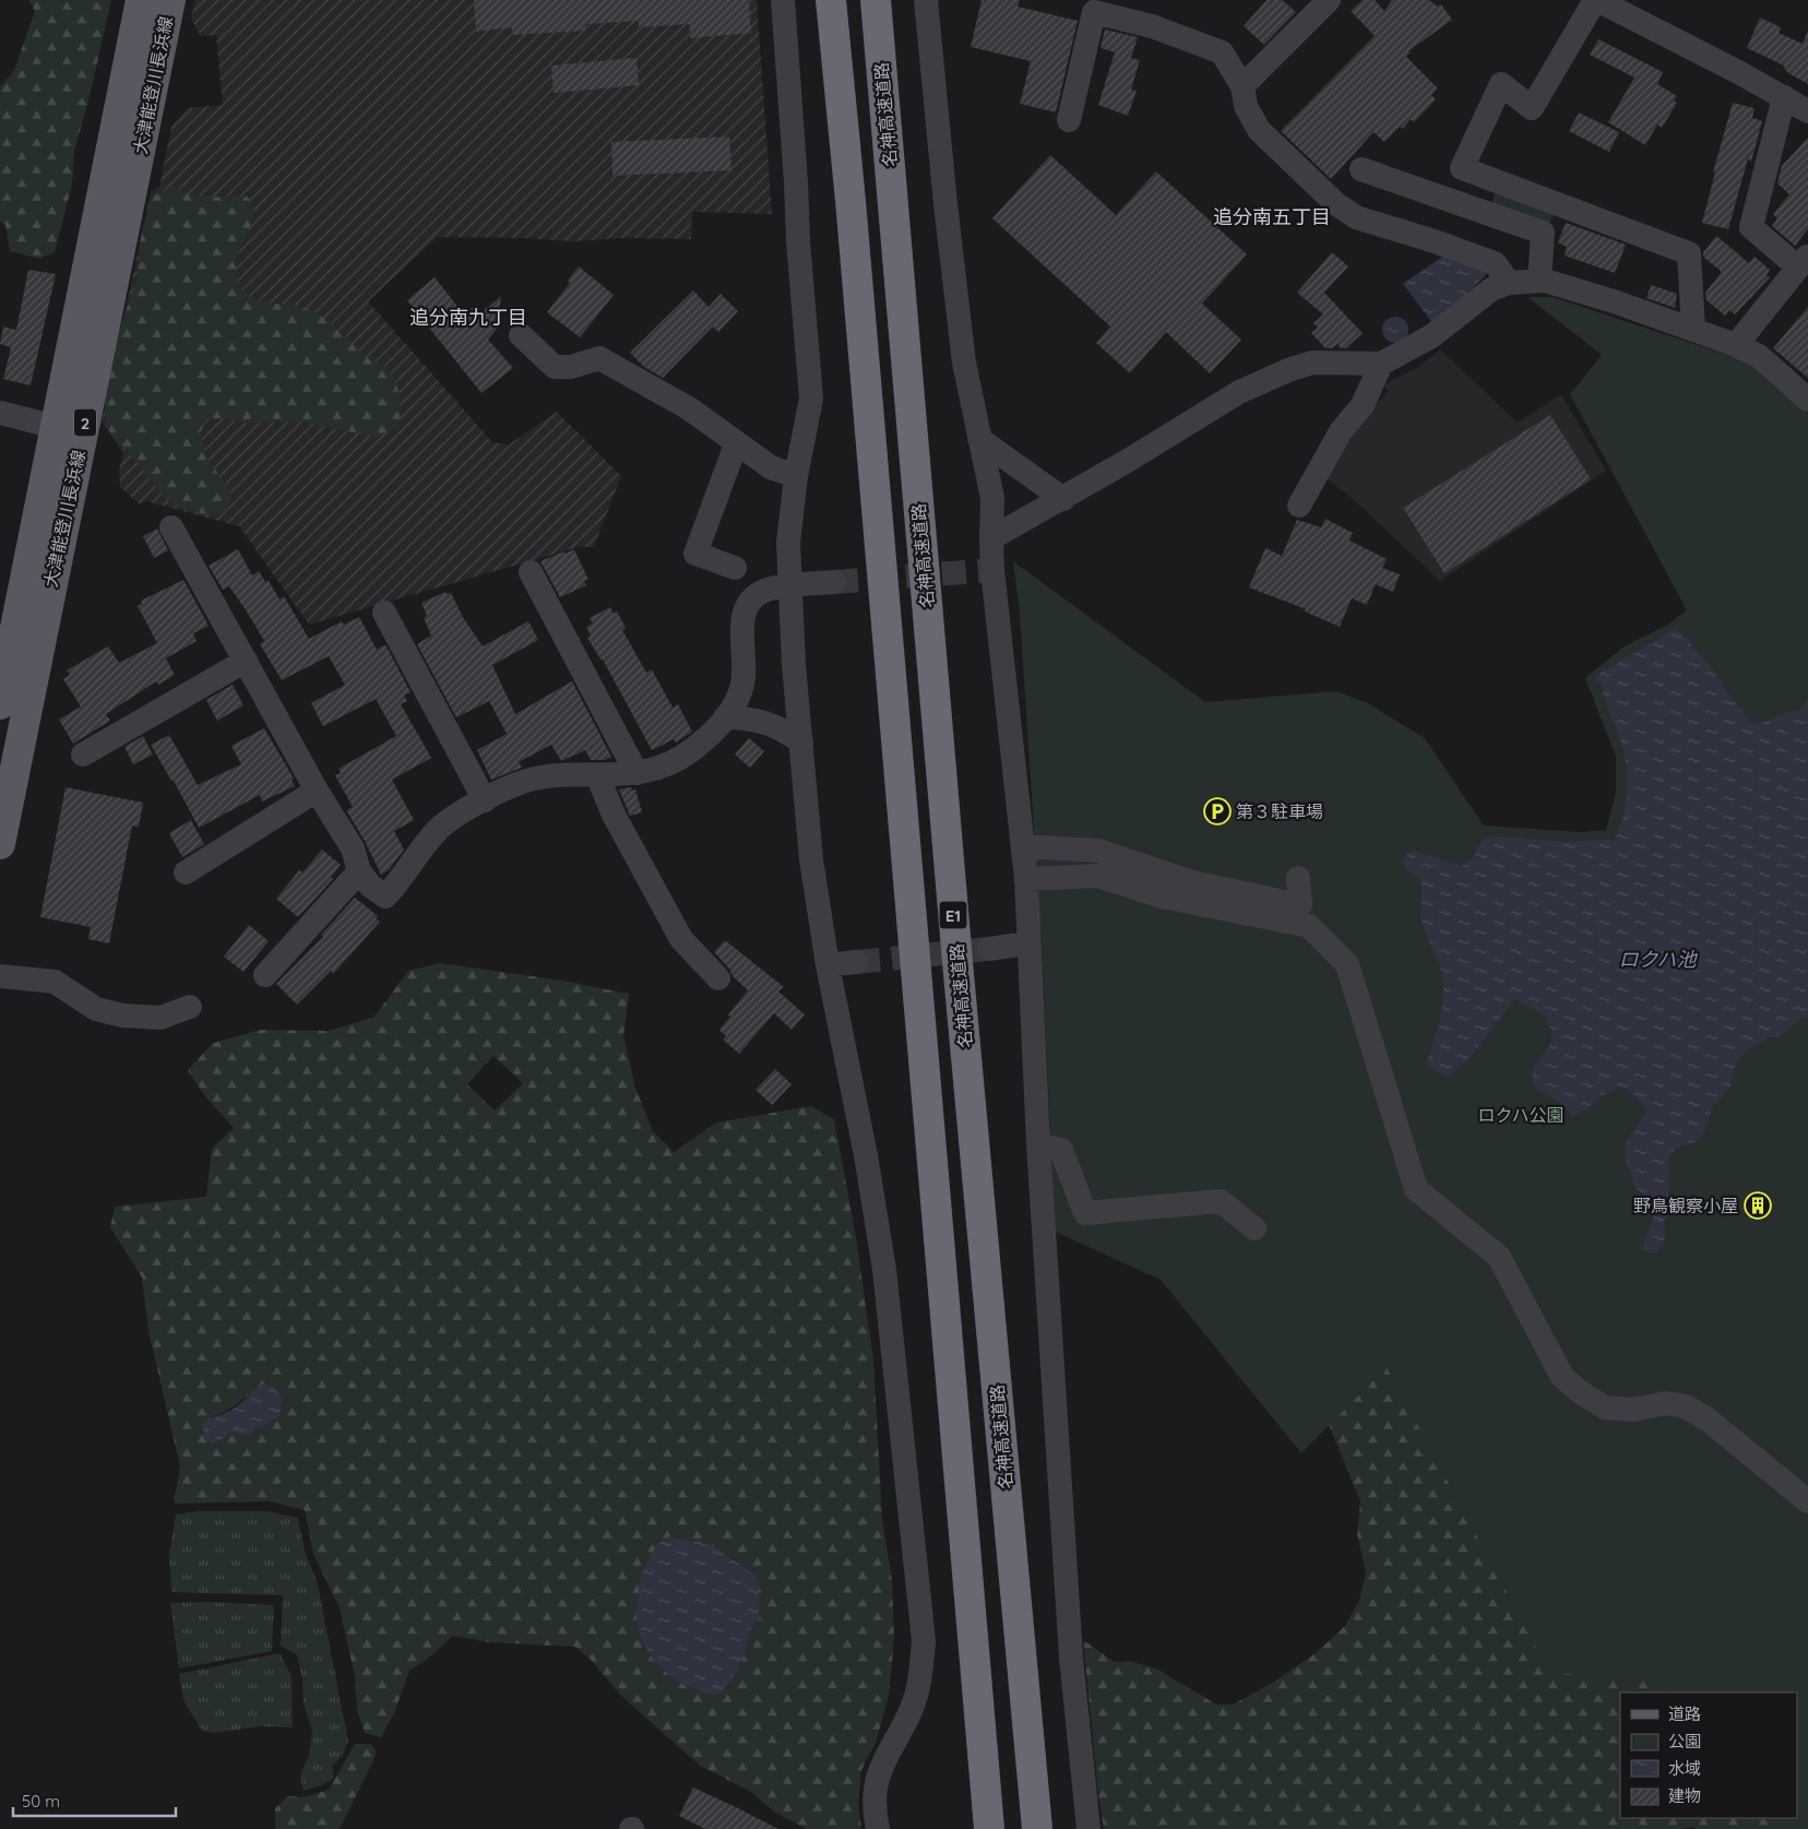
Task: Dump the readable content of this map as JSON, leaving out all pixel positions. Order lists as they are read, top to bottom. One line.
{"streets":{"highway":["名神高速道路","E1"],"main road":["大津能登川長浜線","2"]},"districts":["追分南五丁目","追分南九丁目"],"water":["ロクハ池"],"parks":["ロクハ公園"],"places":{"parking":["第３駐車場"],"building":["野鳥観察小屋"]},"legend":["道路","公園","水域","建物"],"scale_bar":"50 m"}
